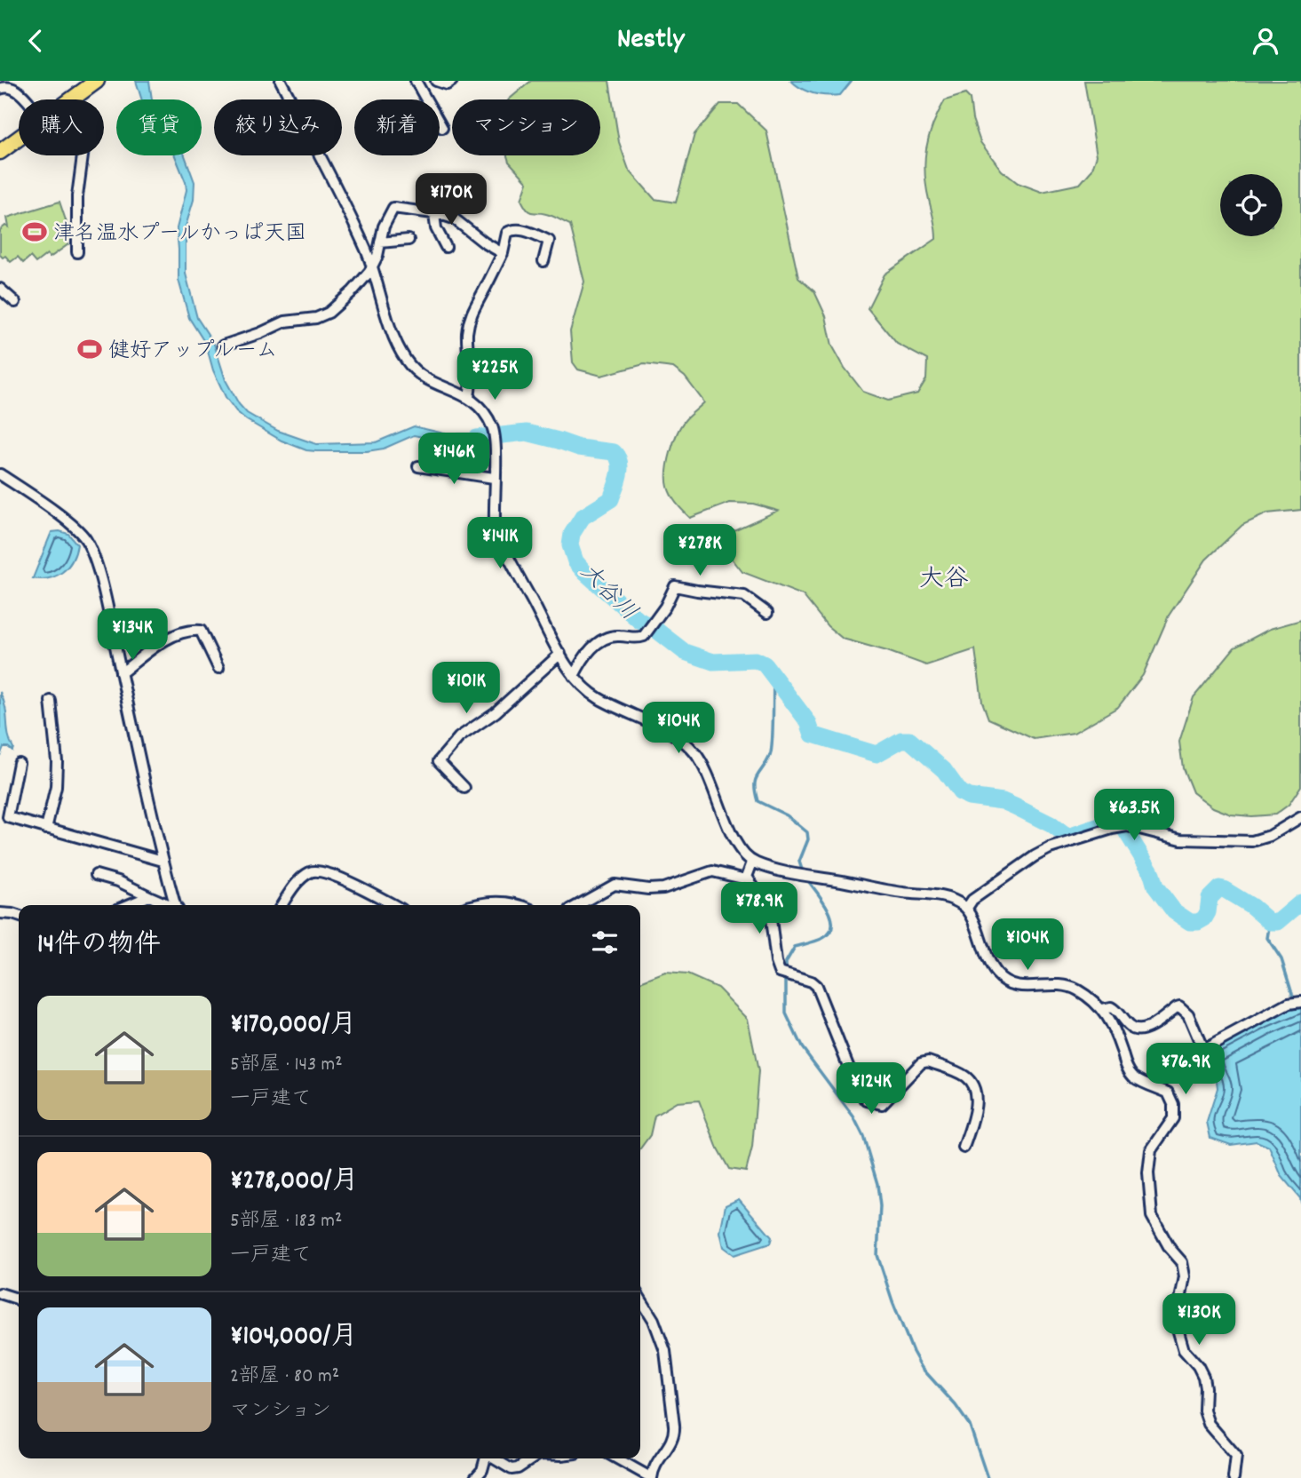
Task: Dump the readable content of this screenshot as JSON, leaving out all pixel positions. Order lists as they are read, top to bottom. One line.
{"districts":["大谷"],"water":["大谷川"],"places":{"sports":["津名温水プールかっぱ天国","健好アップルーム"]},"page":{"header":"Nestly","chip":["購入","賃貸","絞り込み","新着","マンション"],"price":["¥170K","¥225K","¥146K","¥141K","¥278K","¥134K","¥101K","¥104K","¥63.5K","¥78.9K","¥104K","¥76.9K","¥124K","¥130K"],"heading":"14件の物件","list":[{"name":"¥170,000/月","note":"5部屋 · 143 m² · 一戸建て"},{"name":"¥278,000/月","note":"5部屋 · 183 m² · 一戸建て"},{"name":"¥104,000/月","note":"2部屋 · 80 m² · マンション"}]}}
